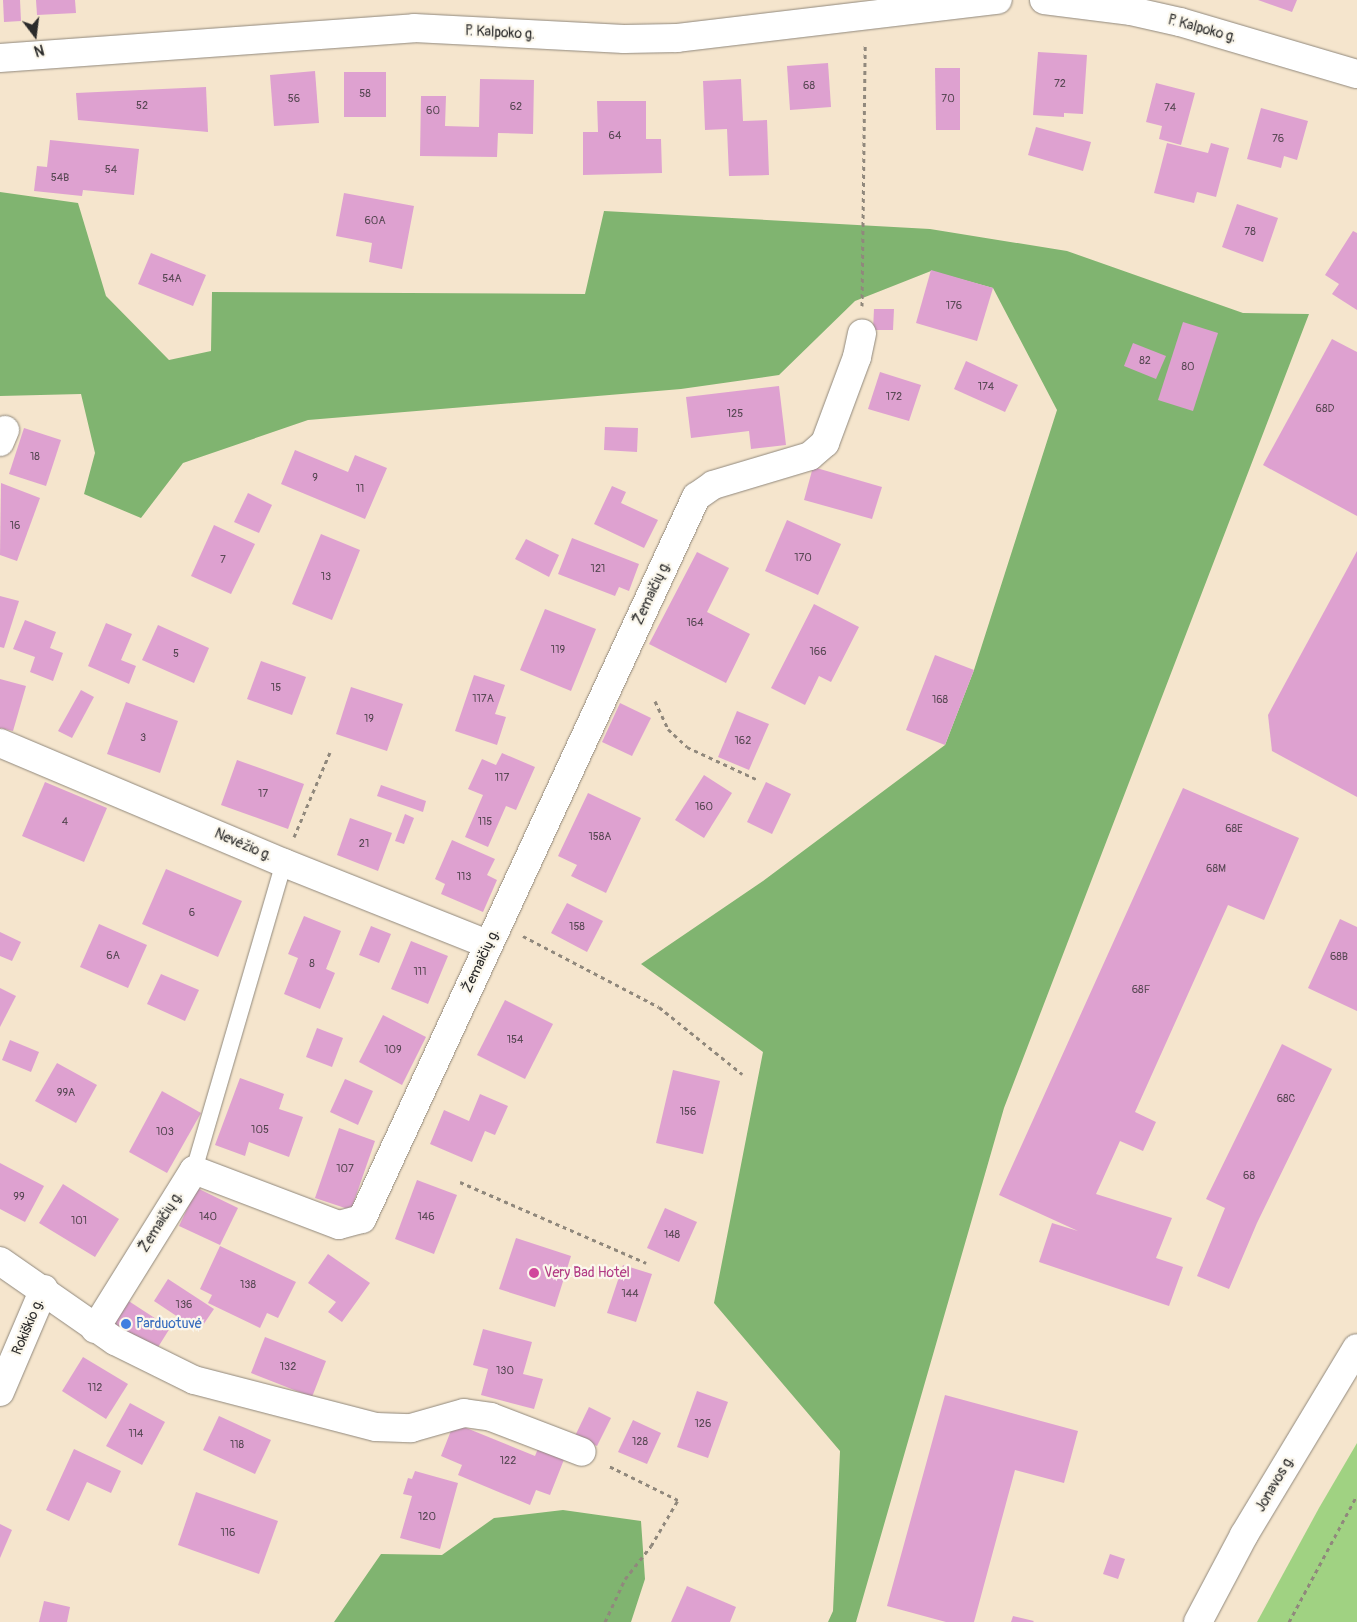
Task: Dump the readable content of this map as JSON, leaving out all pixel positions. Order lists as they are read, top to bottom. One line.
{"streets":{"street":["P. Kalpoko g.","Žemaičių g.","Nevėžio g.","Rokiškio g.","Jonavos g."]},"crossings":[["Žemaičių g.","Nevėžio g."]],"places":["Very Bad Hotel","Parduotuvė"],"house_numbers":["72","68","58","56","70","52","62","74","60","64","76","54","54B","60A","78","54A","176","82","80","174","172","68D","125","18","9","11","16","170","7","121","13","164","119","166","5","15","117A","168","19","3","162","117","17","160","4","115","68E","158A","21","68M","113","6","158","6A","68B","8","111","68F","154","109","99A","68C","156","105","103","107","68","99","140","146","101","148","138","144","136","132","130","112","126","114","128","118","122","120","116"],"north":"bottom"}
